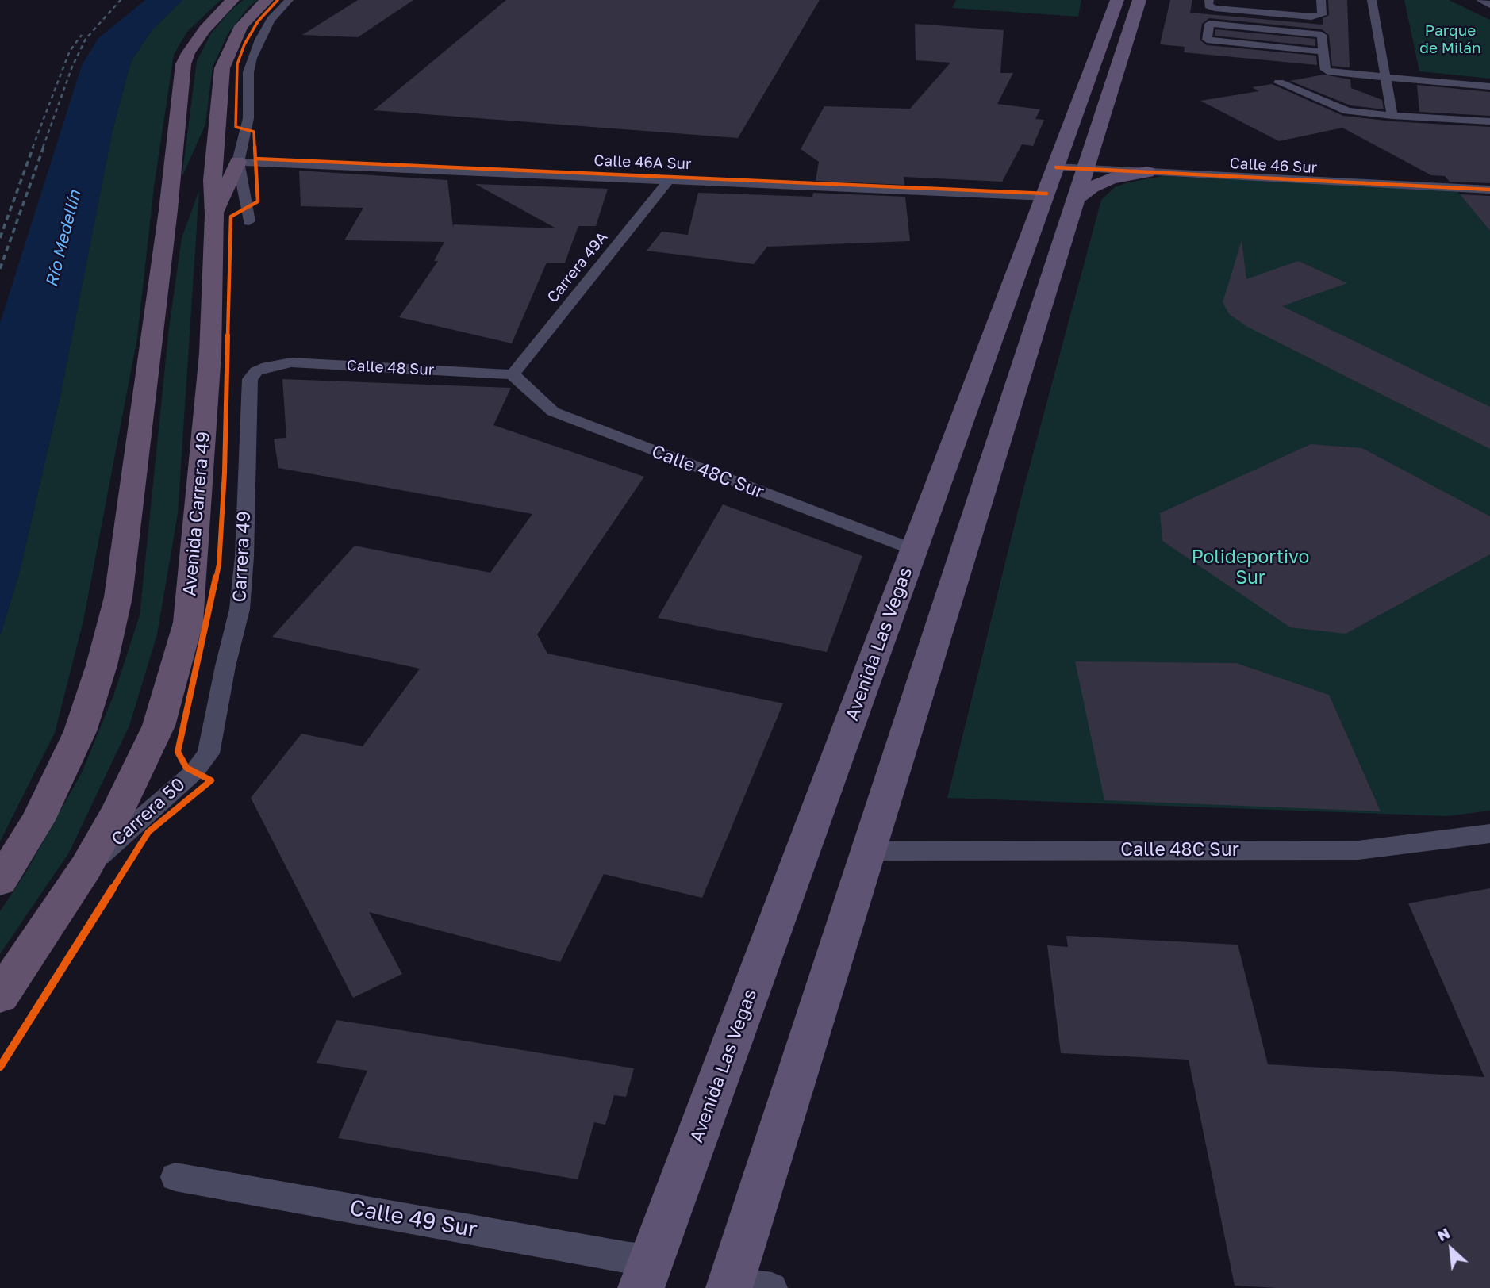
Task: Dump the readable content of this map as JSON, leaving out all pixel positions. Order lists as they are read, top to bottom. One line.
{"streets":{"highway":["Avenida Carrera 49"],"main road":["Avenida Las Vegas"],"street":["Calle 46A Sur","Calle 46 Sur","Carrera 49A","Calle 48 Sur","Calle 48C Sur","Carrera 49","Carrera 50","Calle 49 Sur"]},"crossings":[["Calle 46A Sur","Calle 46 Sur"],["Calle 46A Sur","Carrera 49A"],["Calle 46A Sur","Avenida Las Vegas"],["Calle 46 Sur","Avenida Las Vegas"],["Carrera 49A","Calle 48 Sur"],["Carrera 49A","Calle 48C Sur"],["Calle 48 Sur","Calle 48C Sur"],["Calle 48 Sur","Carrera 49"],["Calle 48C Sur","Avenida Las Vegas"],["Avenida Carrera 49","Carrera 50"],["Carrera 49","Carrera 50"],["Avenida Las Vegas","Calle 49 Sur"]],"water":["Río Medellín"],"parks":["Parque de Milán","Polideportivo Sur"],"north":"top left"}
